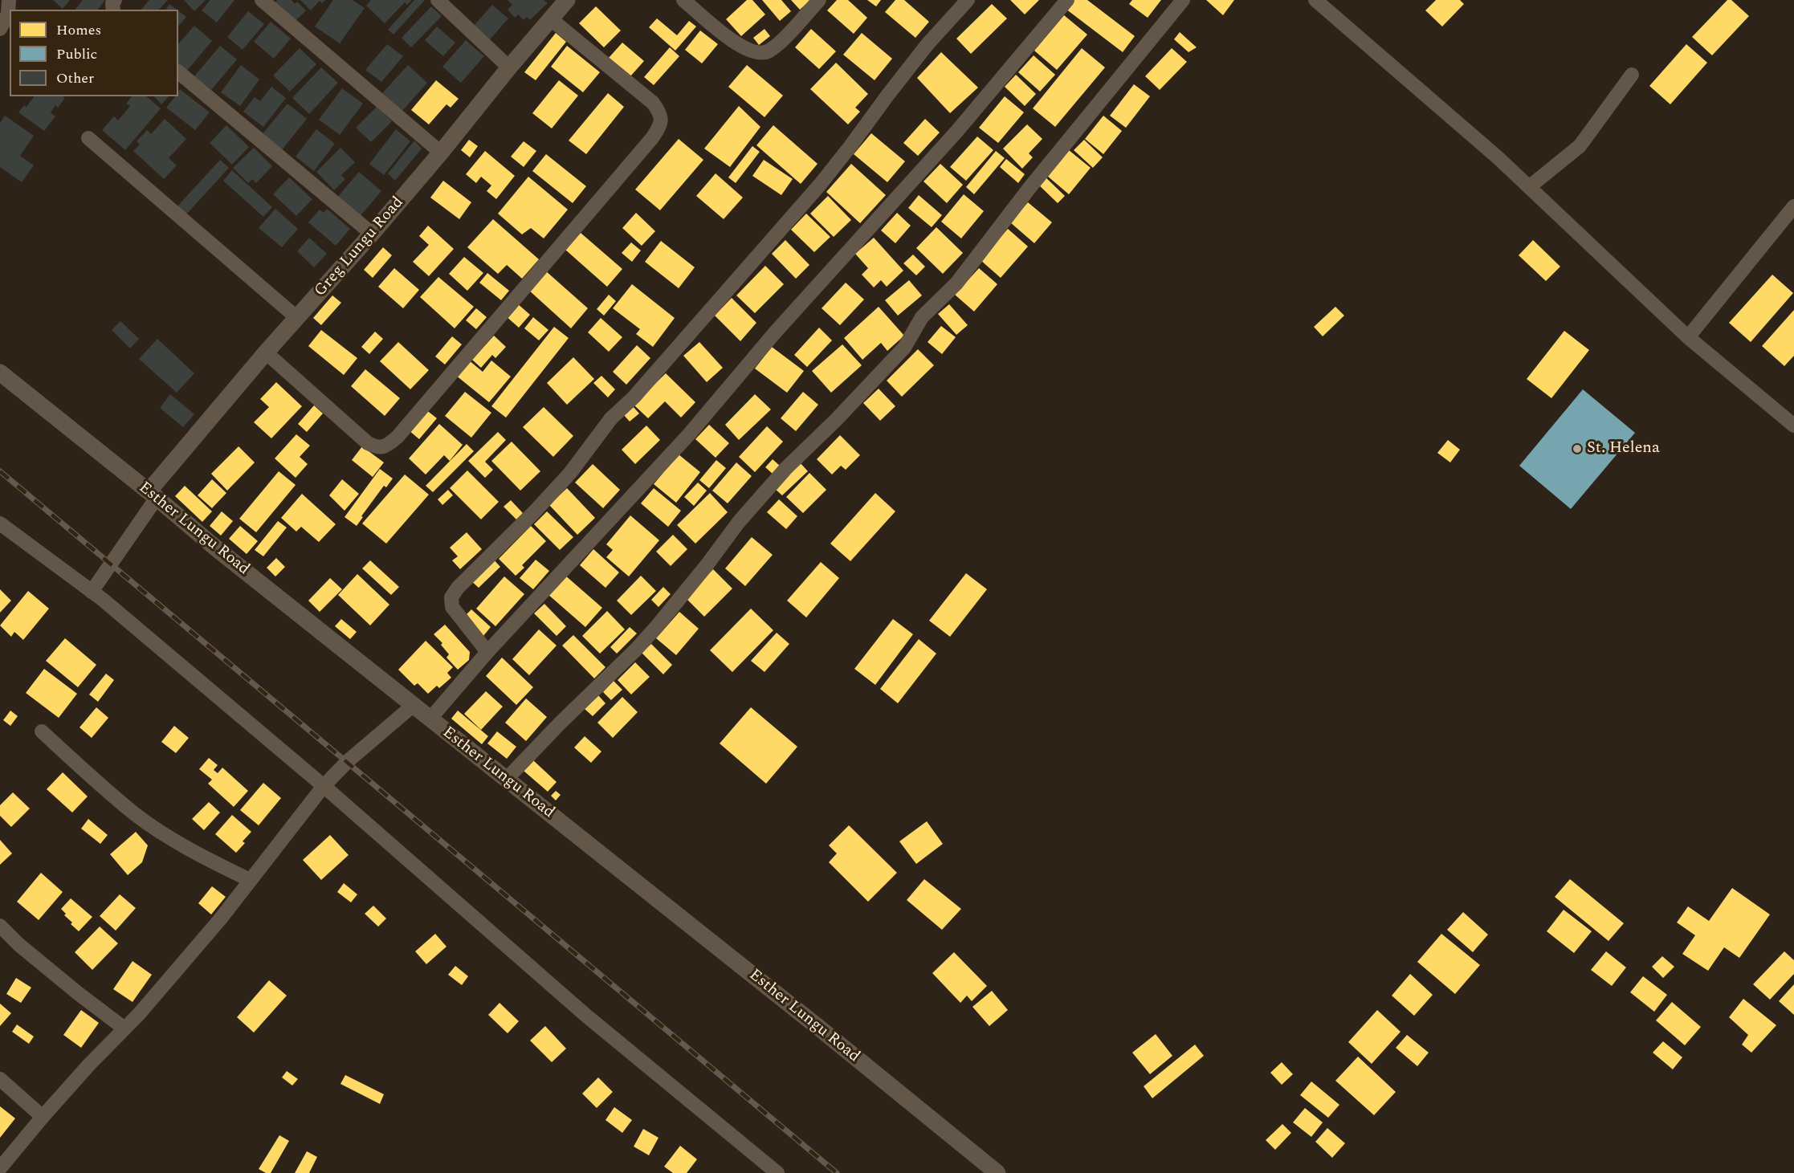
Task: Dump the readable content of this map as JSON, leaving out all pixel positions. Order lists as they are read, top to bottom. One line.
{"streets":{"street":["Greg Lungu Road","Esther Lungu Road"]},"crossings":[["Greg Lungu Road","Esther Lungu Road"]],"places":["St. Helena"],"legend":["Homes","Public","Other"]}
